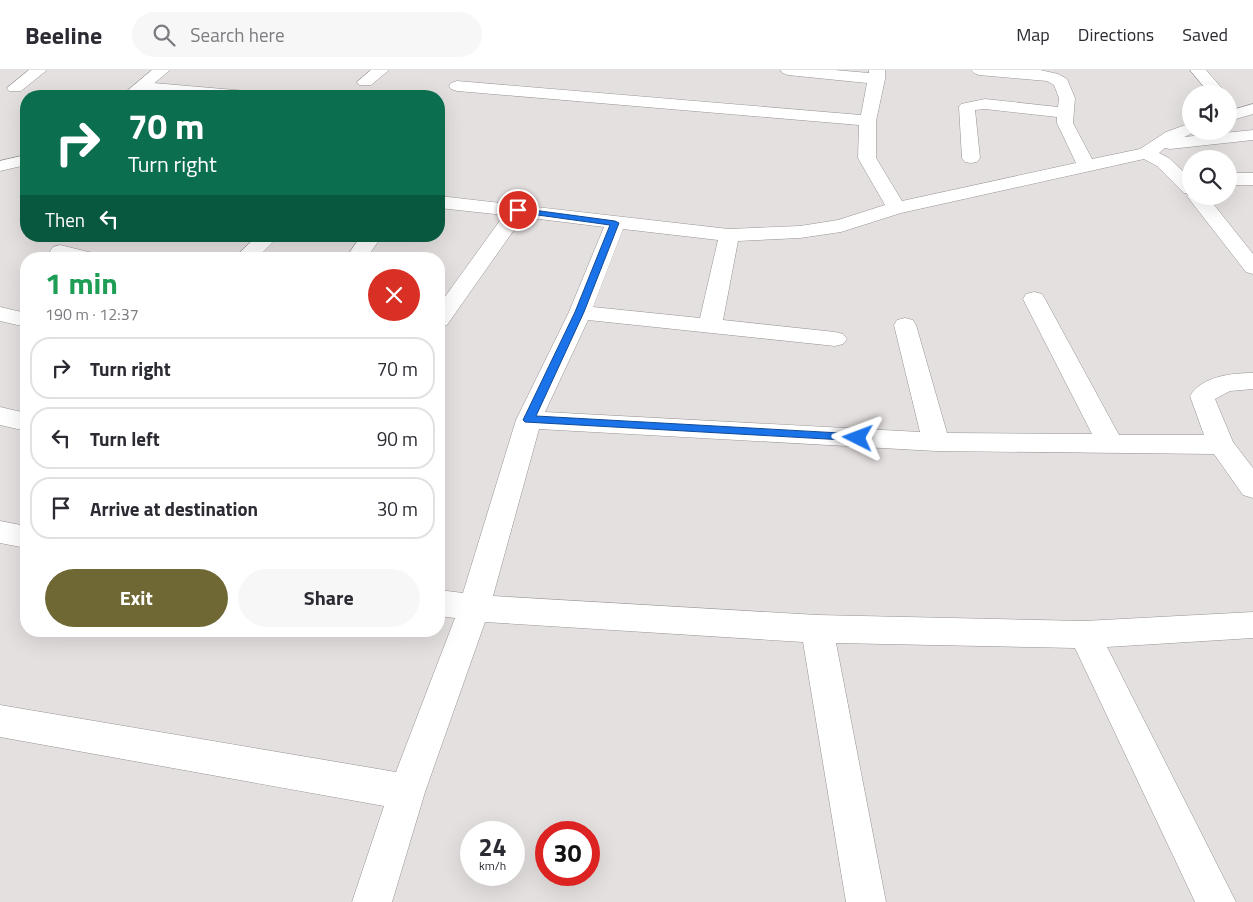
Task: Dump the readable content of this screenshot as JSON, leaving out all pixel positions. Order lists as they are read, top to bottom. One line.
{"page":{"header":"Beeline","search":"Search here","nav":["Map","Directions","Saved"],"turn":["70 m","Turn right"],"then":"Then","heading":["1 min","190 m · 12:37"],"list":[{"name":"Turn right","value":"70 m"},{"name":"Turn left","value":"90 m"},{"name":"Arrive at destination","value":"30 m"}],"buttons":["Exit","Share"],"speed":"24 km/h","limit":"30"}}
